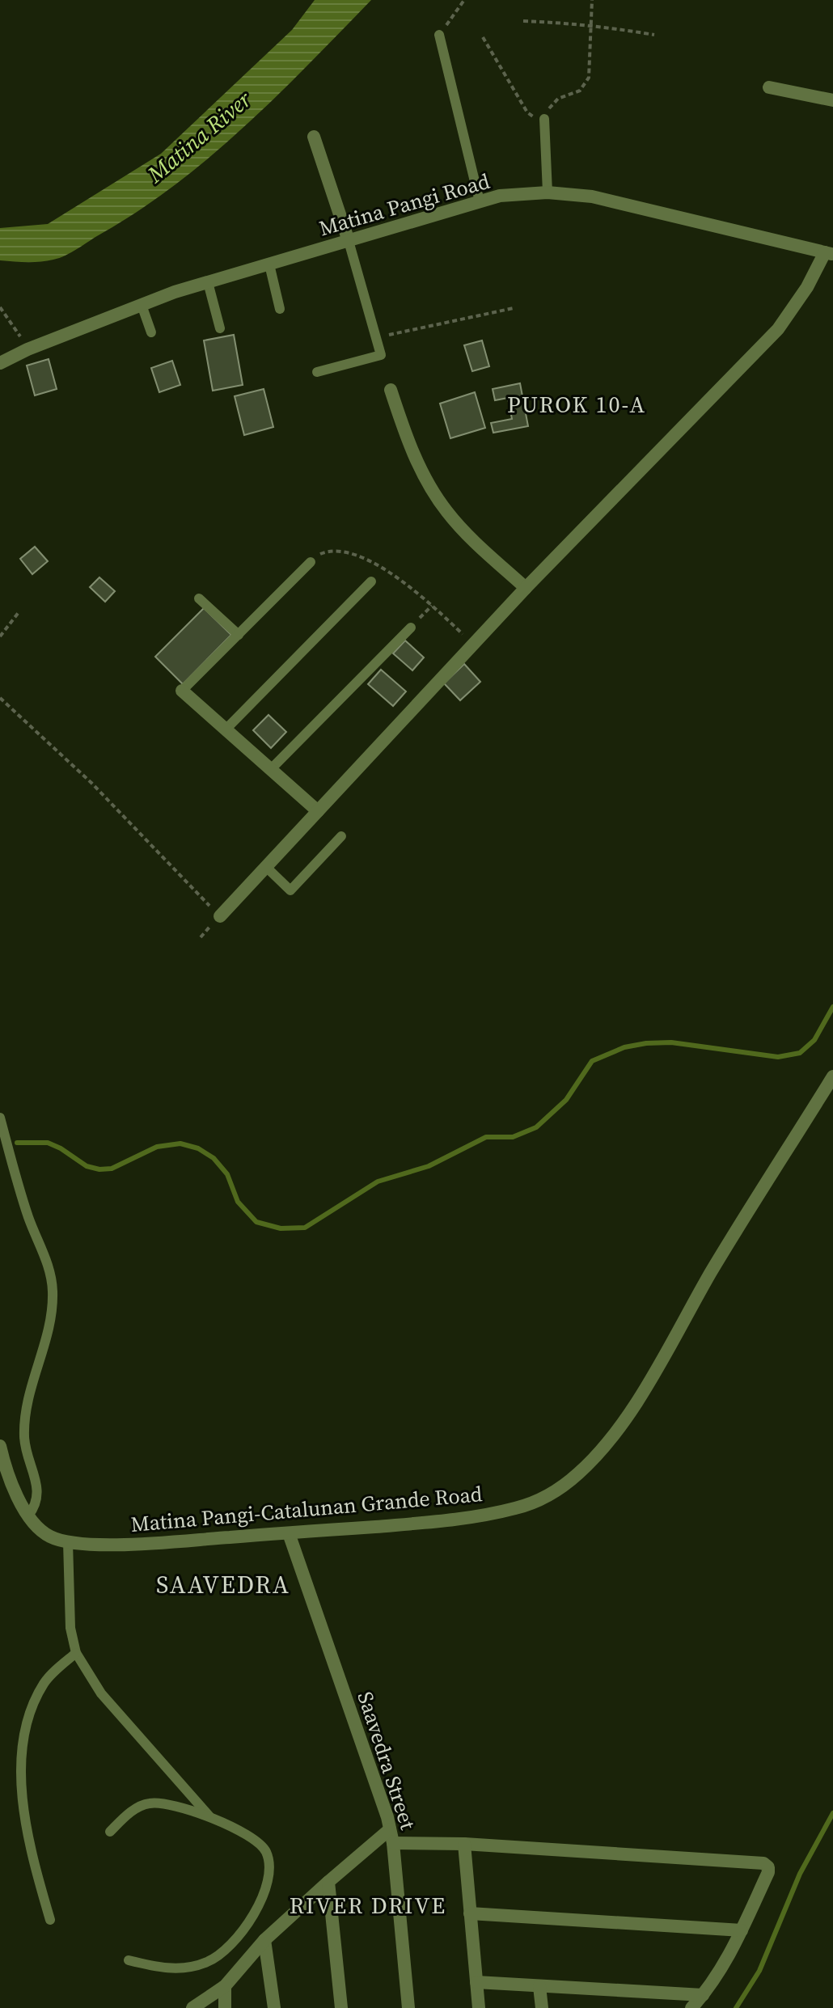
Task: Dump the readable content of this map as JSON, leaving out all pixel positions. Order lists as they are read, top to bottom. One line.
{"streets":{"street":["Matina Pangi Road","Matina Pangi-Catalunan Grande Road","Saavedra Street"]},"crossings":[["Matina Pangi-Catalunan Grande Road","Saavedra Street"]],"districts":["PUROK 10-A","SAAVEDRA","RIVER DRIVE"],"water":["Matina River"]}
